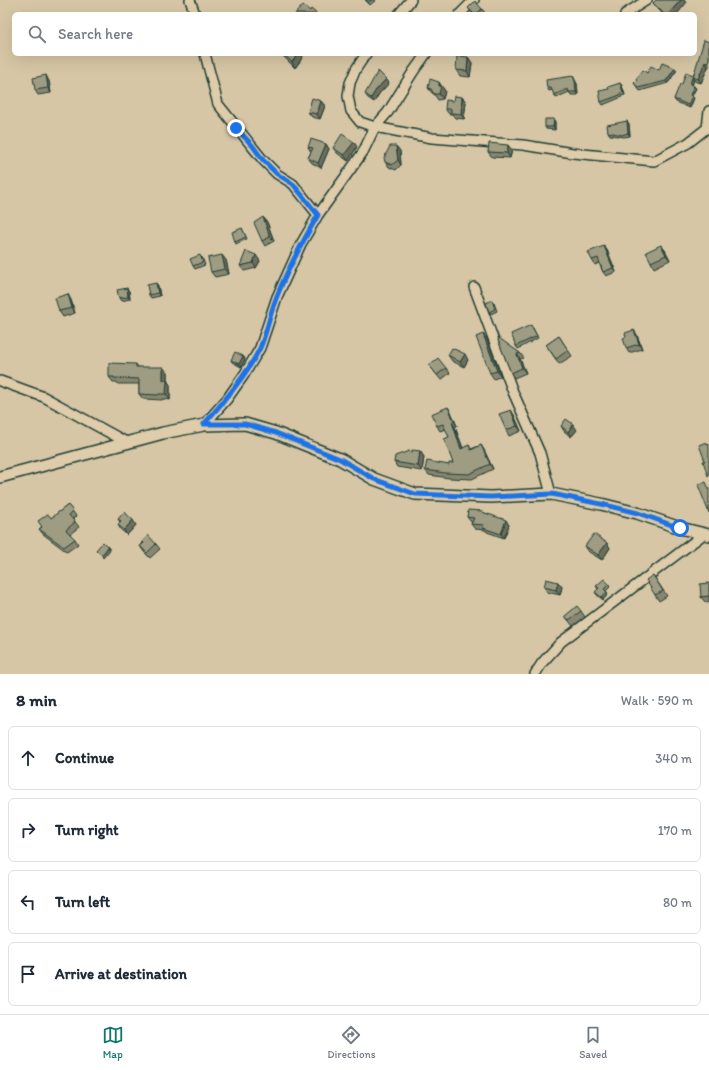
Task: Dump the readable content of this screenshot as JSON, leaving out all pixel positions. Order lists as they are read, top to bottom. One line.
{"page":{"search":"Search here","heading":["8 min","Walk · 590 m"],"list":[["Continue","340 m"],["Turn right","170 m"],["Turn left","80 m"],"Arrive at destination"],"nav":["Map","Directions","Saved"]}}
